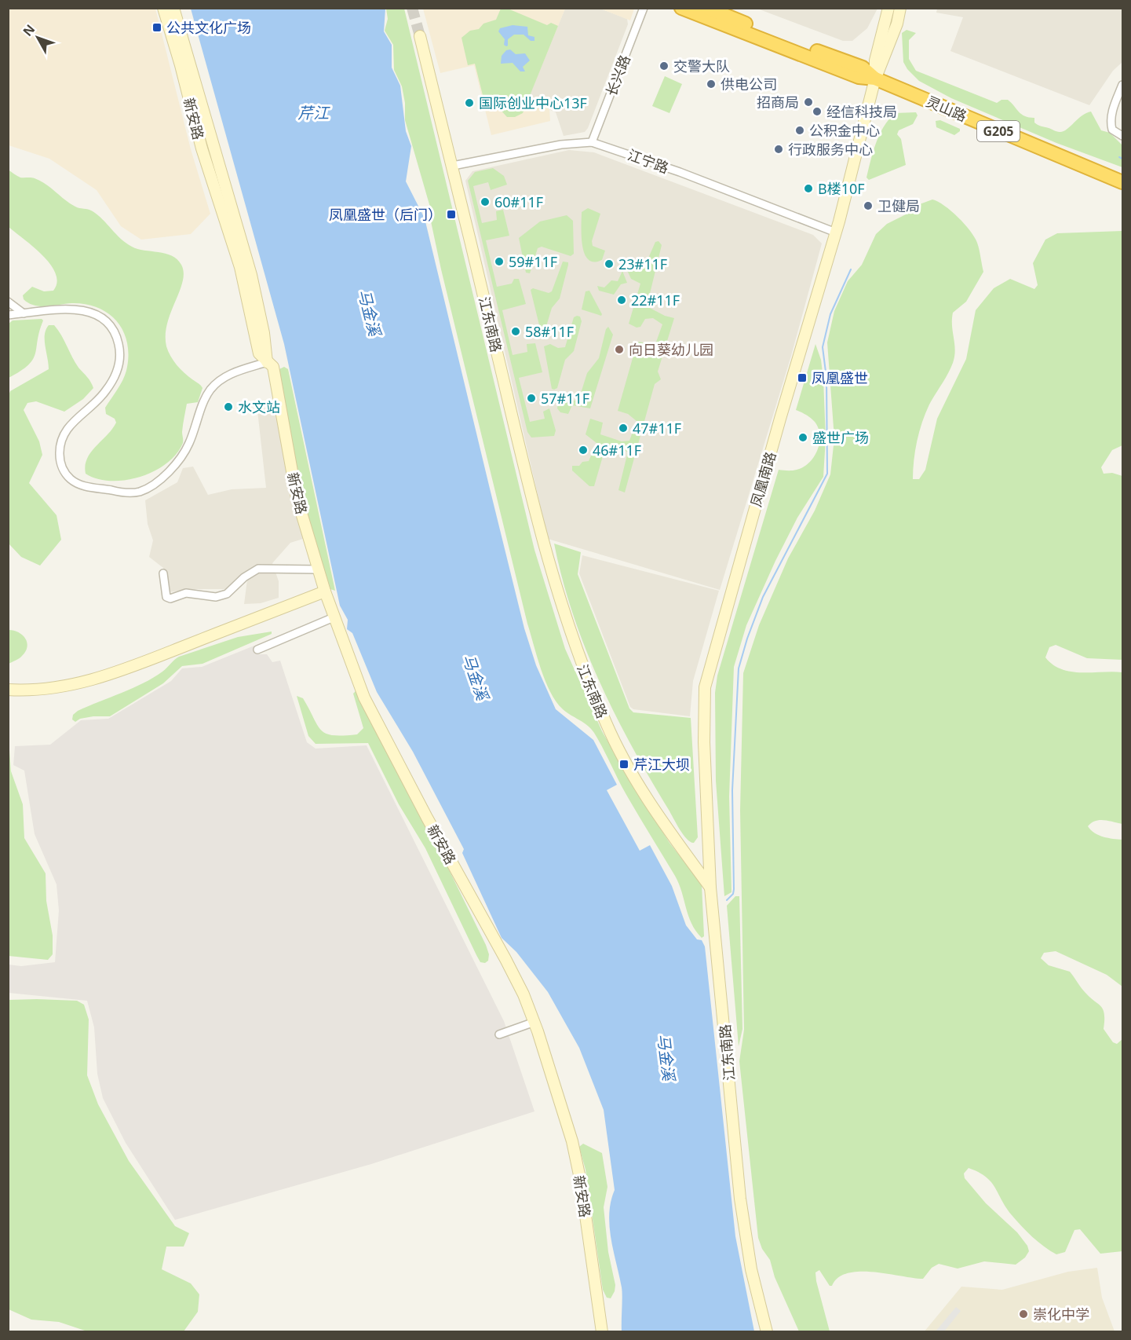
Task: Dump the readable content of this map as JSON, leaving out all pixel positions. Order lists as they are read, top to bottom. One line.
{"streets":{"highway":["灵山路","G205"],"main road":["新安路","江东南路","凤凰南路"],"street":["长兴路","江宁路"]},"crossings":[["长兴路","江宁路"],["灵山路","凤凰南路"],["江宁路","江东南路"],["江宁路","凤凰南路"],["江东南路","凤凰南路"]],"water":["芹江","马金溪"],"places":{"transit":["公共文化广场","凤凰盛世（后门）","凤凰盛世","芹江大坝"],"other":["交警大队","供电公司","招商局","国际创业中心13F","经信科技局","公积金中心","行政服务中心","B楼10F","60#11F","卫健局","59#11F","23#11F","22#11F","58#11F","向日葵幼儿园","57#11F","水文站","47#11F","盛世广场","46#11F","崇化中学"]},"north":"top left"}
